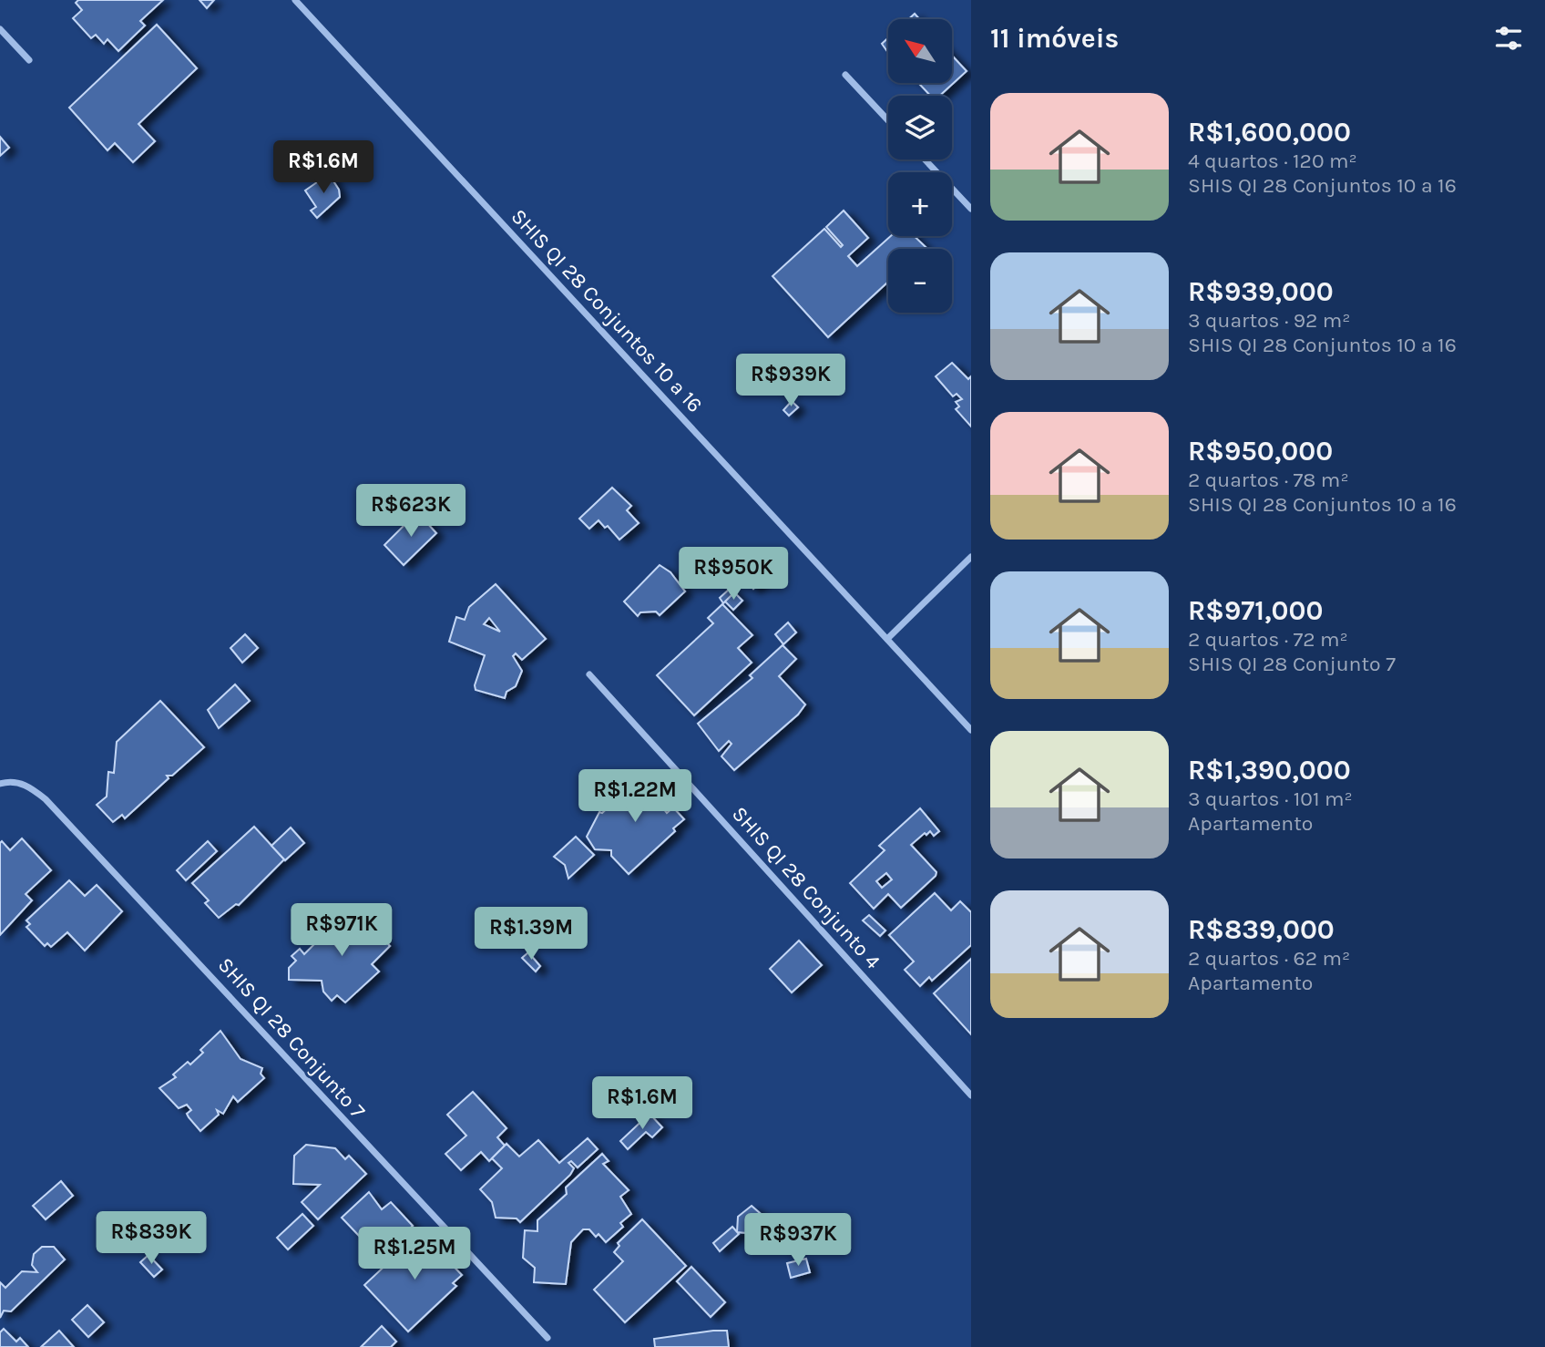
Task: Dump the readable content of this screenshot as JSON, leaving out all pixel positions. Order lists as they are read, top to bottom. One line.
{"streets":{"street":["SHIS QI 28 Conjuntos 10 a 16","SHIS QI 28 Conjunto 4","SHIS QI 28 Conjunto 7"]},"north":"top left","page":{"heading":"11 imóveis","map_buttons":["+","−"],"list":[{"name":"R$1,600,000","note":"4 quartos · 120 m² · SHIS QI 28 Conjuntos 10 a 16"},{"name":"R$939,000","note":"3 quartos · 92 m² · SHIS QI 28 Conjuntos 10 a 16"},{"name":"R$950,000","note":"2 quartos · 78 m² · SHIS QI 28 Conjuntos 10 a 16"},{"name":"R$971,000","note":"2 quartos · 72 m² · SHIS QI 28 Conjunto 7"},{"name":"R$1,390,000","note":"3 quartos · 101 m² · Apartamento"},{"name":"R$839,000","note":"2 quartos · 62 m² · Apartamento"}],"price":["R$1.6M","R$939K","R$623K","R$950K","R$1.22M","R$971K","R$1.39M","R$1.6M","R$839K","R$937K","R$1.25M"]}}
